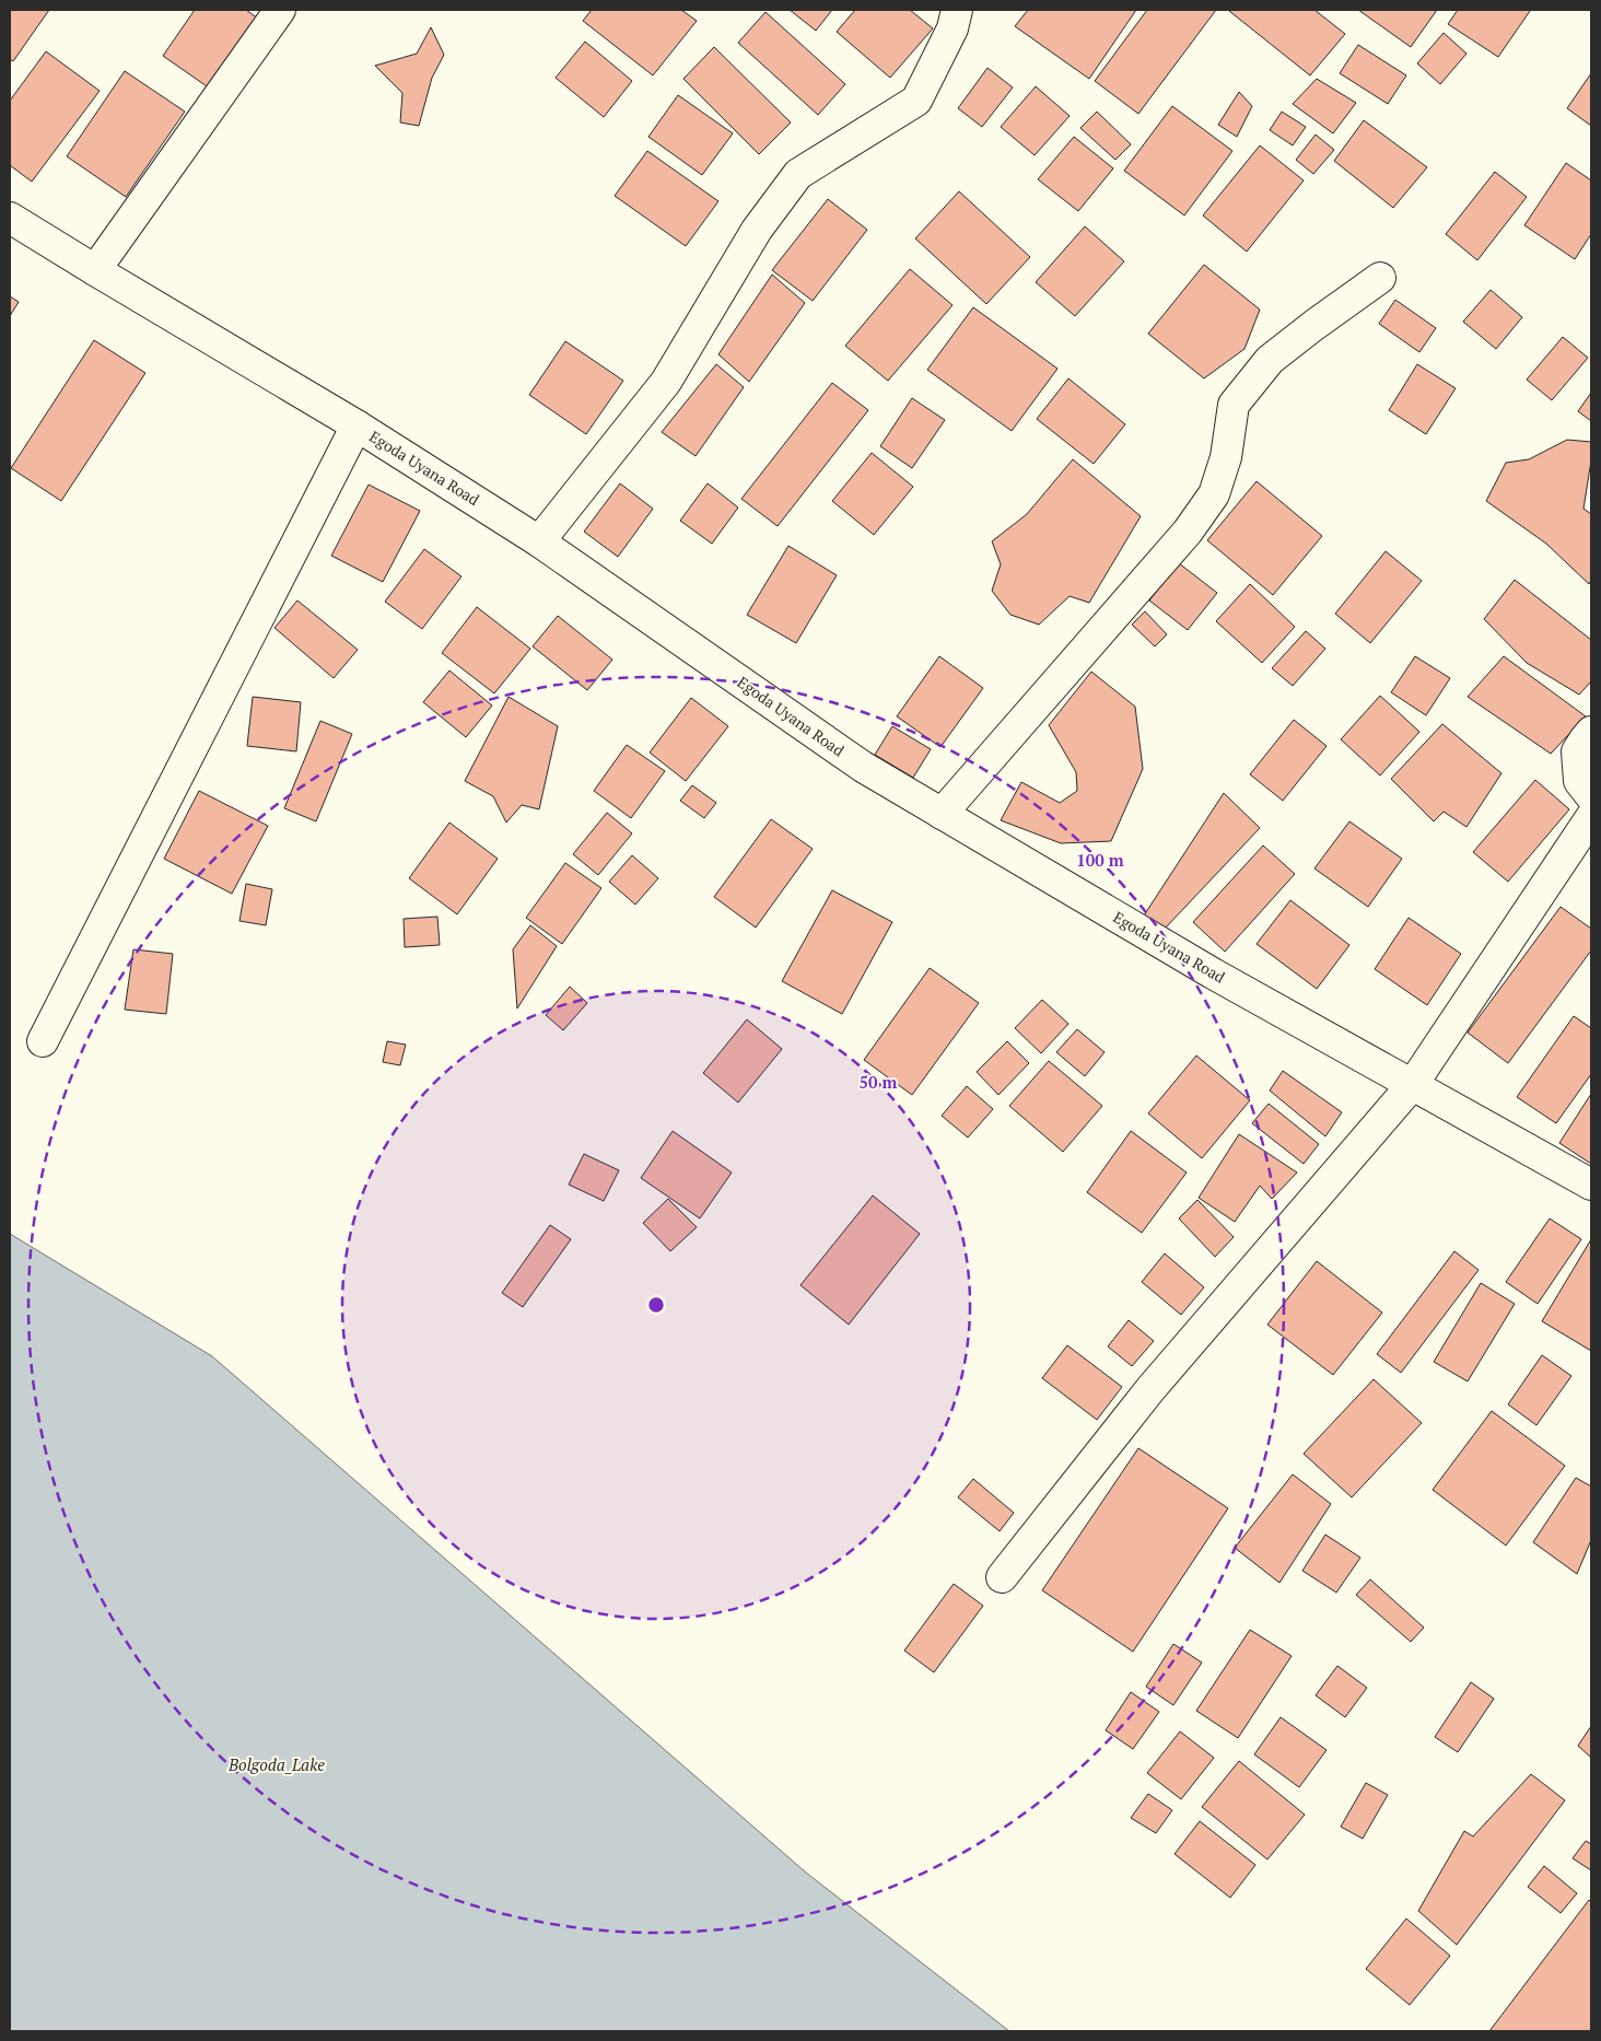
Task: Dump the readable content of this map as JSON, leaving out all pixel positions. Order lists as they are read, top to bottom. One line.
{"streets":{"street":["Egoda Uyana Road"]},"water":["Bolgoda_Lake"],"rings":["100 m","50 m"]}
